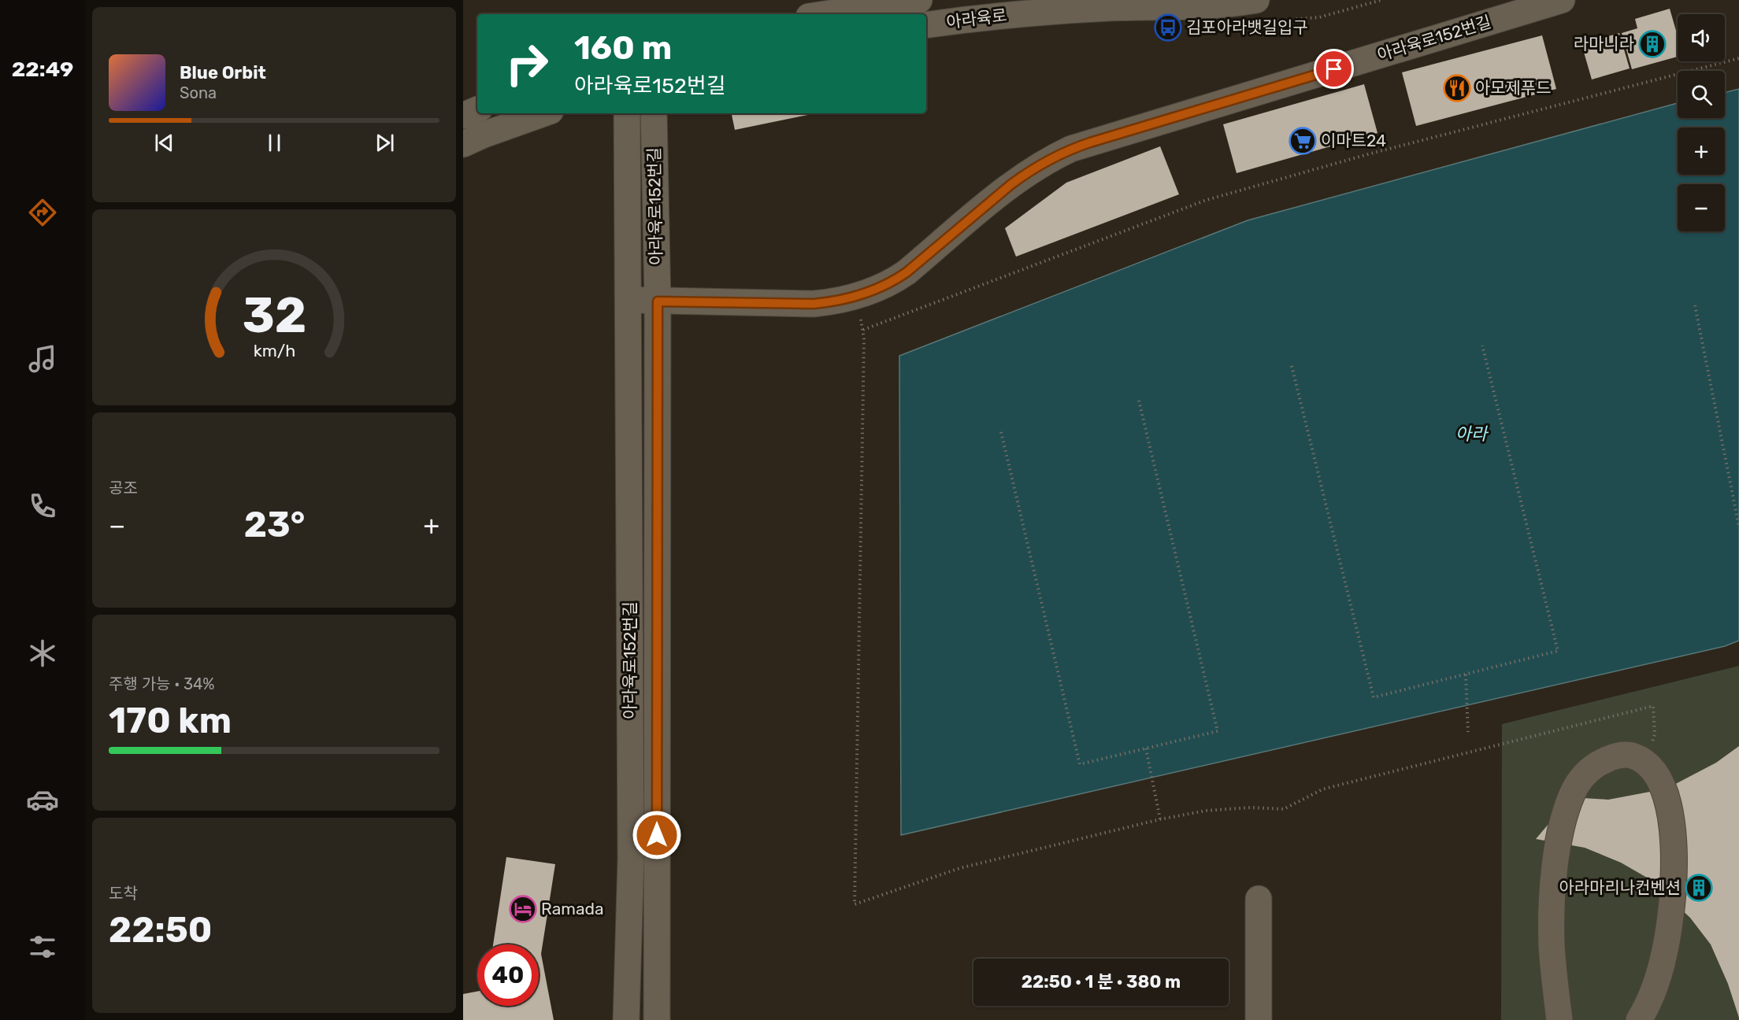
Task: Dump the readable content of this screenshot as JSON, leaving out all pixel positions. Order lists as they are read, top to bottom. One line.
{"streets":{"street":["아라육로","아라육로152번길"]},"water":["아라"],"places":{"bus stop":["김포아라뱃길입구"],"building":["라마니라","아라마리나컨벤션"],"restaurant":["아모제푸드"],"supermarket":["이마트24"],"hotel":["Ramada"]},"page":{"tabs":"22:49","map_buttons":["+","−"],"turn":["160 m","아라육로152번길"],"song":["Blue Orbit","Sona"],"tile":["공조",["주행 가능 · 34%","170 km"],["도착","22:50"]],"heat":["−","23°","+"],"limit":"40","trip":"22:50 · 1 분 · 380 m","gauge":["32","km/h"]}}
